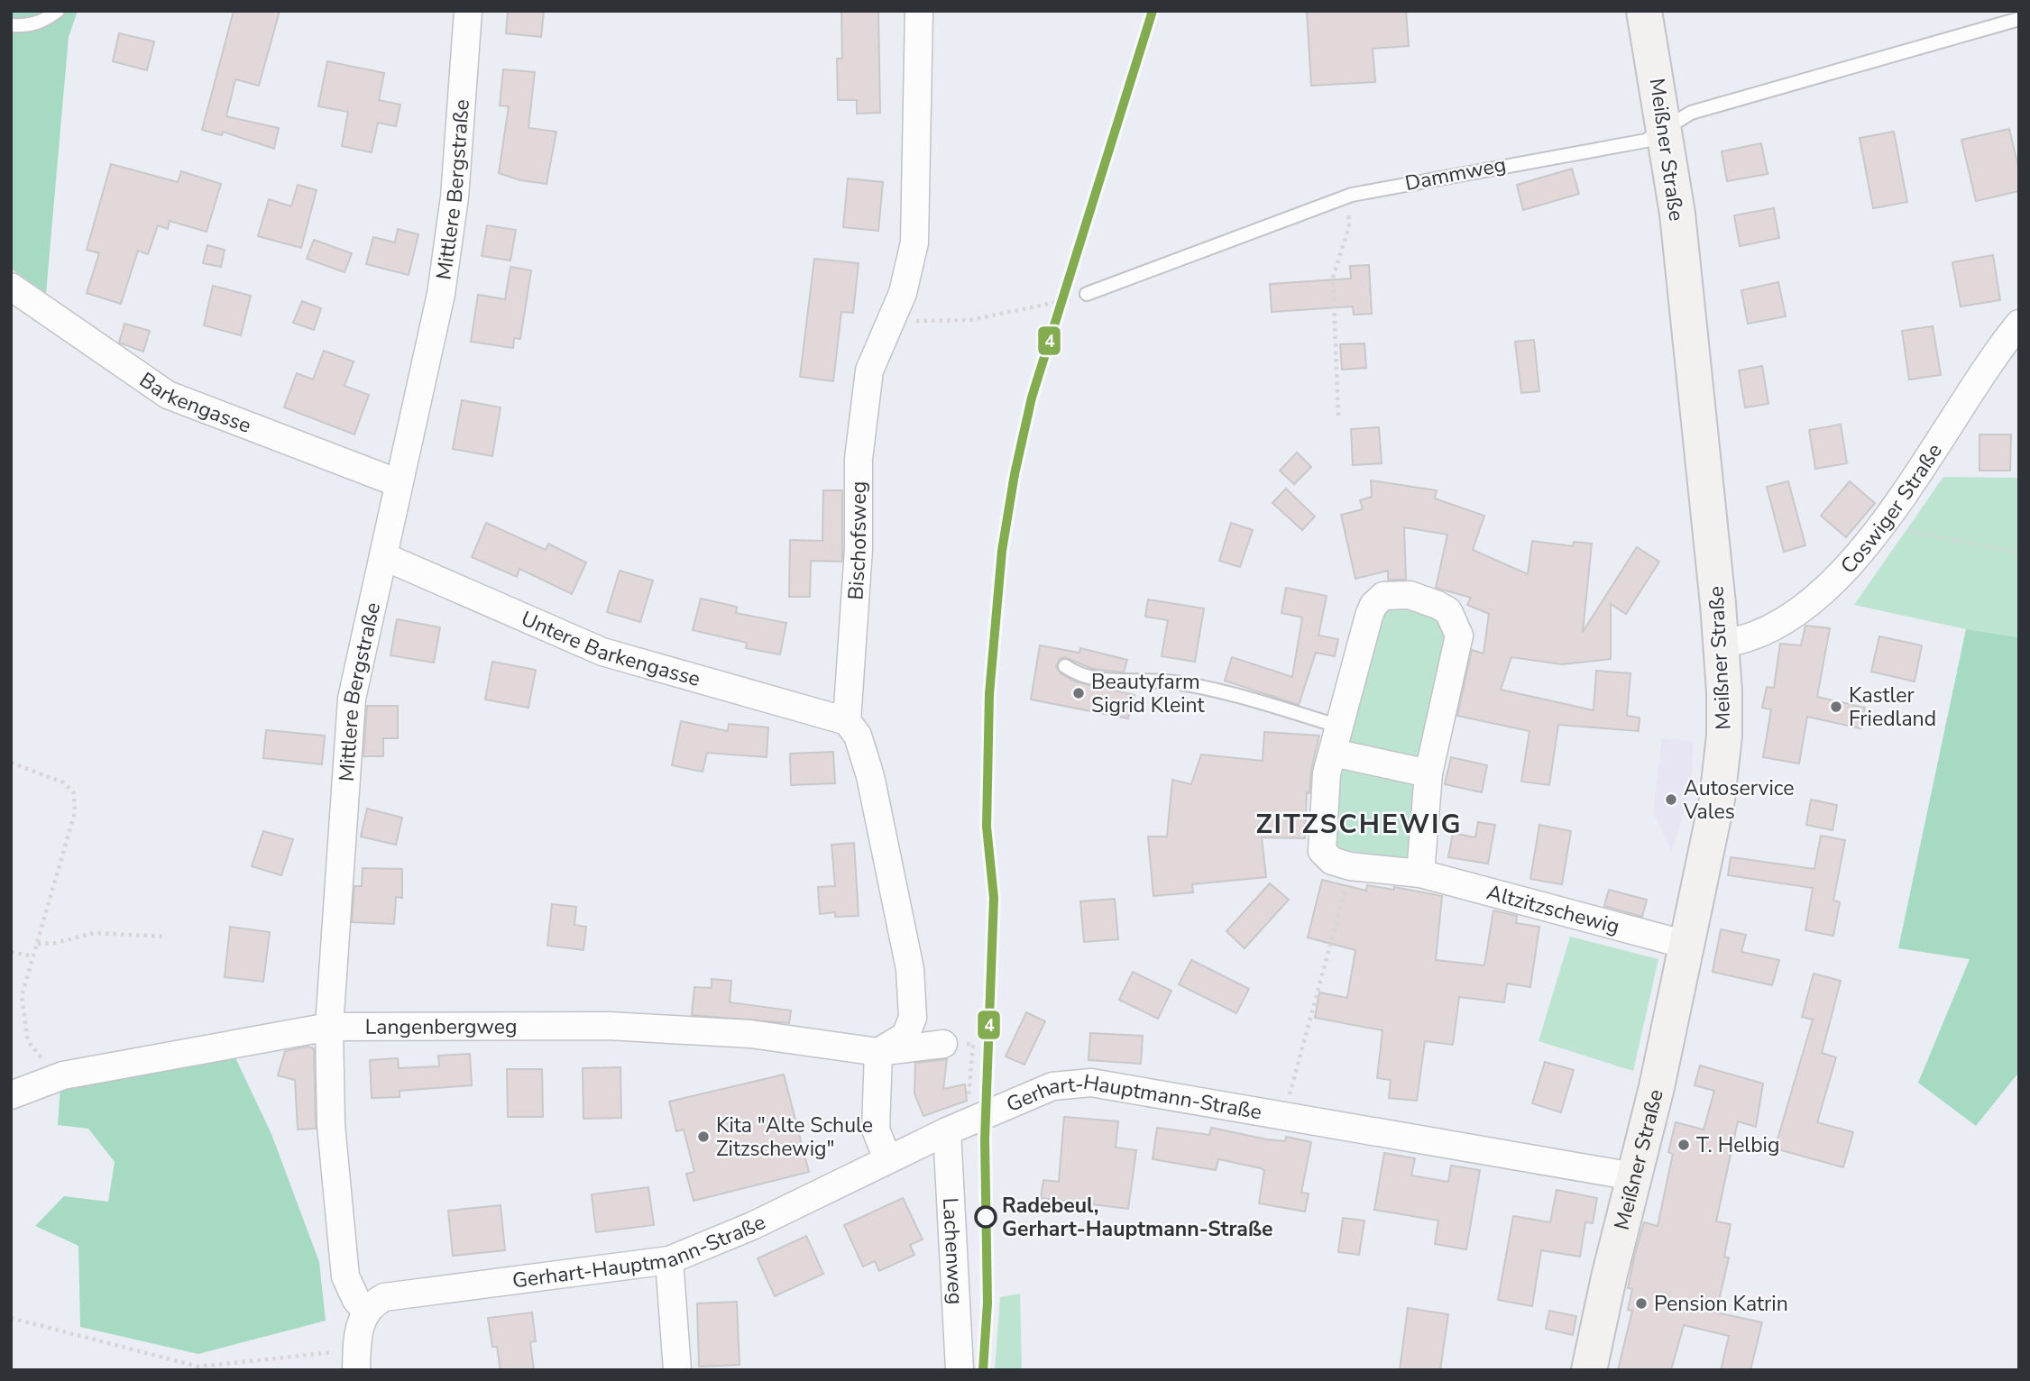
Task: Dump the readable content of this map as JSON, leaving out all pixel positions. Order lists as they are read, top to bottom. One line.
{"streets":{"main road":["Meißner Straße"],"street":["Mittlere Bergstraße","Barkengasse","Coswiger Straße","Bischofsweg","Untere Barkengasse","Altzitzschewig","Langenbergweg","Gerhart-Hauptmann-Straße","Lachenweg"],"lane":["Dammweg"]},"crossings":[["Meißner Straße","Dammweg"],["Meißner Straße","Coswiger Straße"],["Meißner Straße","Altzitzschewig"],["Meißner Straße","Gerhart-Hauptmann-Straße"],["Mittlere Bergstraße","Barkengasse"],["Mittlere Bergstraße","Untere Barkengasse"],["Mittlere Bergstraße","Langenbergweg"],["Mittlere Bergstraße","Gerhart-Hauptmann-Straße"],["Bischofsweg","Untere Barkengasse"],["Gerhart-Hauptmann-Straße","Lachenweg"]],"districts":["ZITZSCHEWIG"],"places":["Beautyfarm Sigrid Kleint","Kastler Friedland","Autoservice Vales","Kita \"Alte Schule Zitzschewig\"","T. Helbig","Radebeul, Gerhart-Hauptmann-Straße","Pension Katrin"],"lines":["transit line 4"]}
